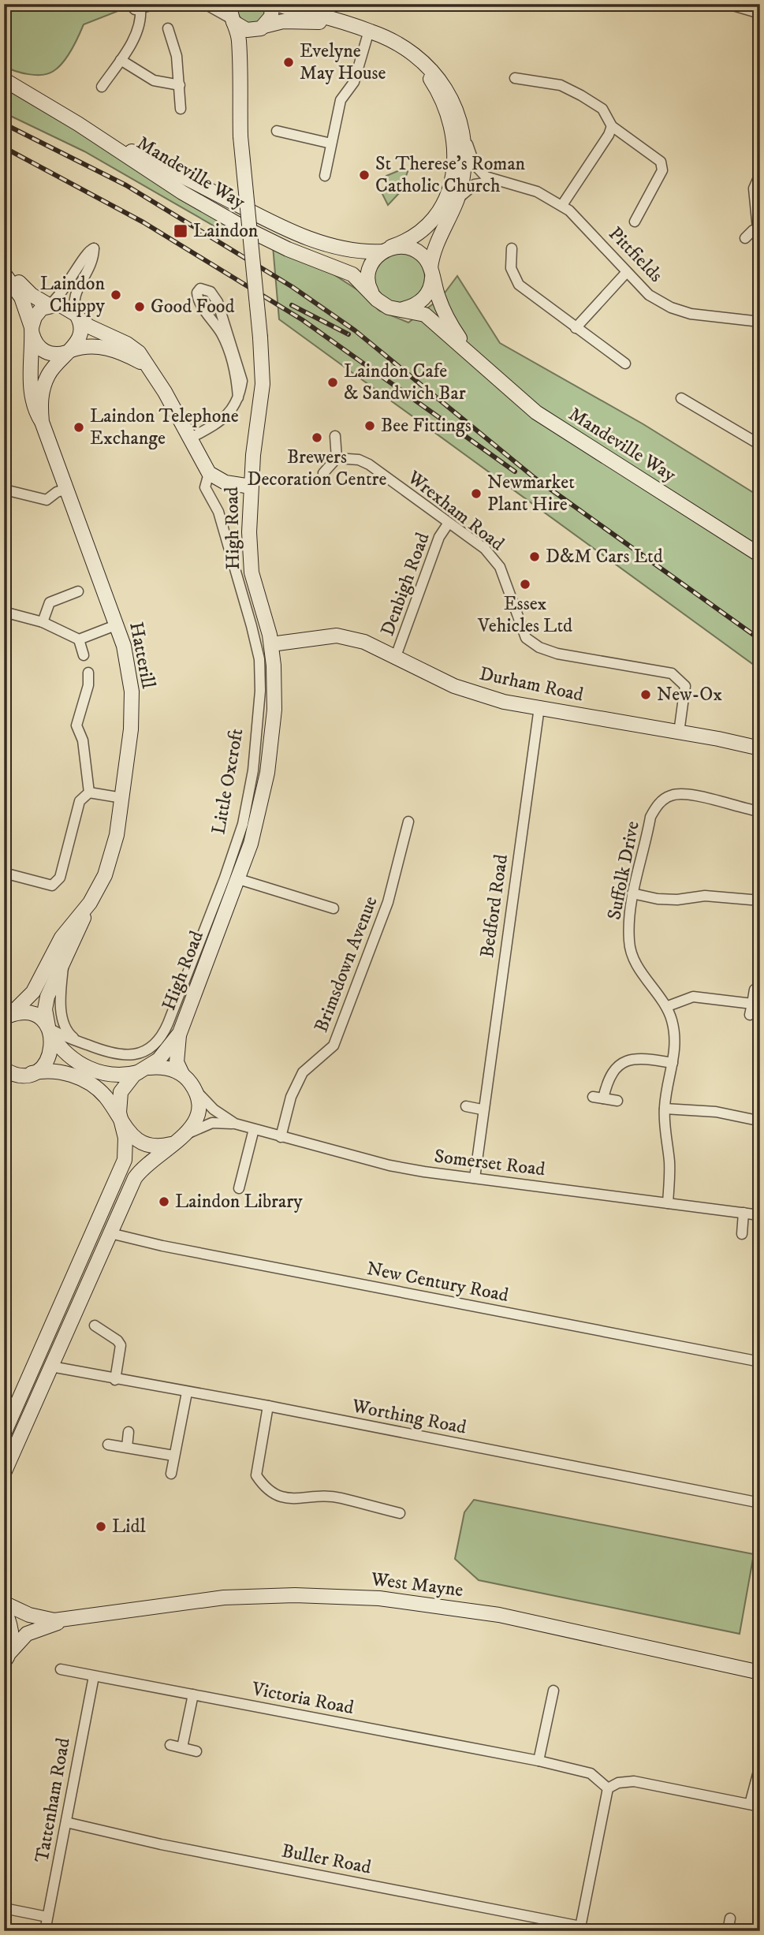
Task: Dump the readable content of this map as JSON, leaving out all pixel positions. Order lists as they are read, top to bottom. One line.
{"streets":{"street":["Mandeville Way","Pittfields","Wrexham Road","High Road","Denbigh Road","Hatterill","Durham Road","Little Oxcroft","Suffolk Drive","Bedford Road","Brimsdown Avenue","Somerset Road","New Century Road","Worthing Road","West Mayne","Victoria Road","Tattenham Road","Buller Road"]},"crossings":[["Wrexham Road","Denbigh Road"],["Wrexham Road","Durham Road"],["High Road","Durham Road"],["High Road","Somerset Road"],["Denbigh Road","Durham Road"],["Hatterill","Little Oxcroft"],["Durham Road","Bedford Road"],["Suffolk Drive","Somerset Road"],["Bedford Road","Somerset Road"],["Brimsdown Avenue","Somerset Road"],["Victoria Road","Tattenham Road"],["Tattenham Road","Buller Road"]],"places":{"other":["Evelyne May House","St Therese's Roman Catholic Church","Laindon Chippy","Good Food","Laindon Cafe & Sandwich Bar","Bee Fittings","Laindon Telephone Exchange","Brewers Decoration Centre","Newmarket Plant Hire","D&M Cars Ltd","Essex Vehicles Ltd","New-Ox","Laindon Library","Lidl"],"transit":["Laindon"]}}
